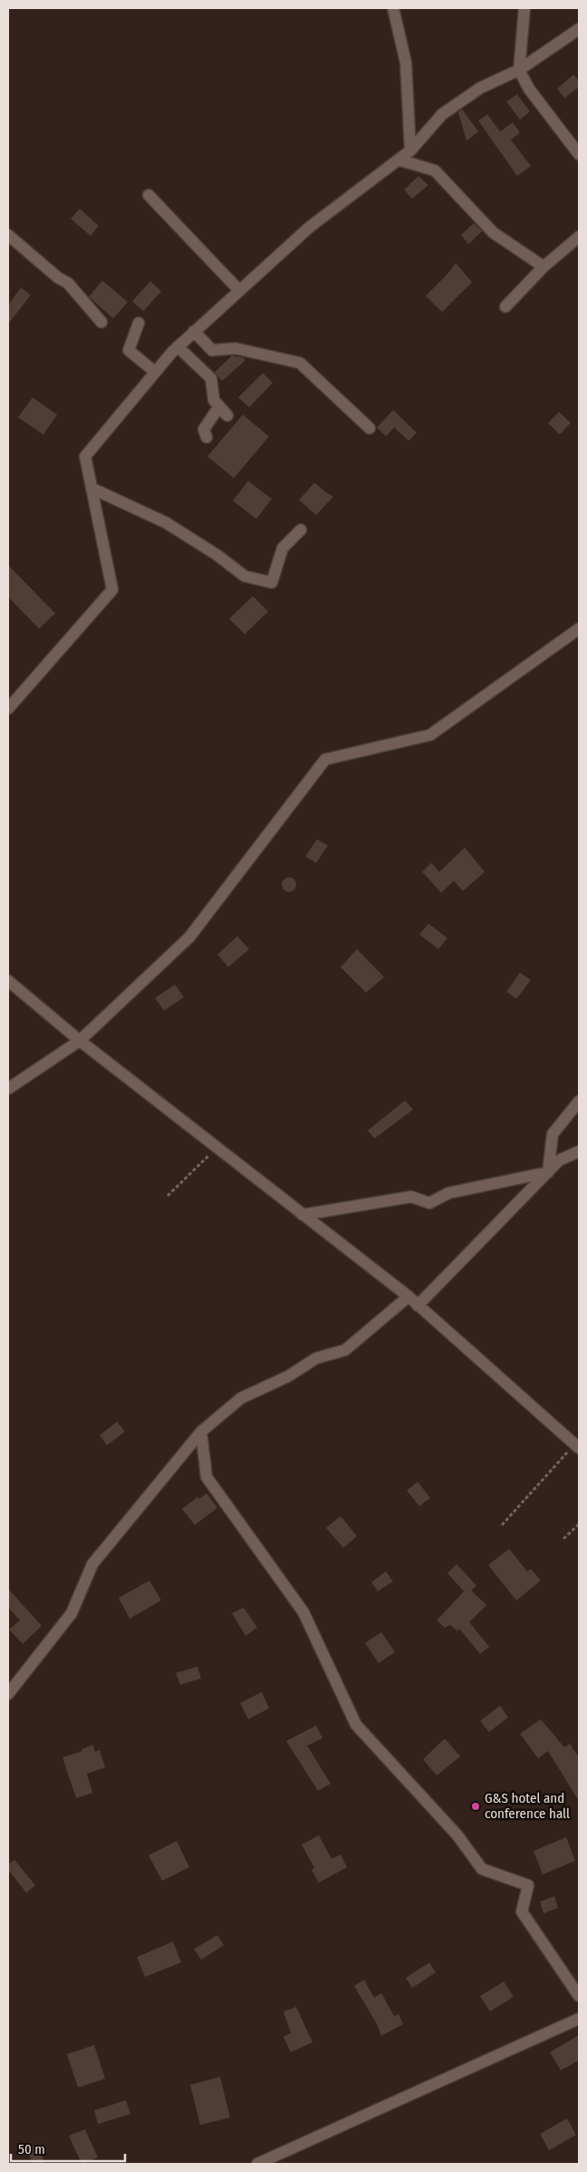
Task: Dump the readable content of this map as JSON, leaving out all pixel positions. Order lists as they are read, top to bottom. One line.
{"places":["G&S hotel and conference hall"],"scale_bar":"50 m"}
